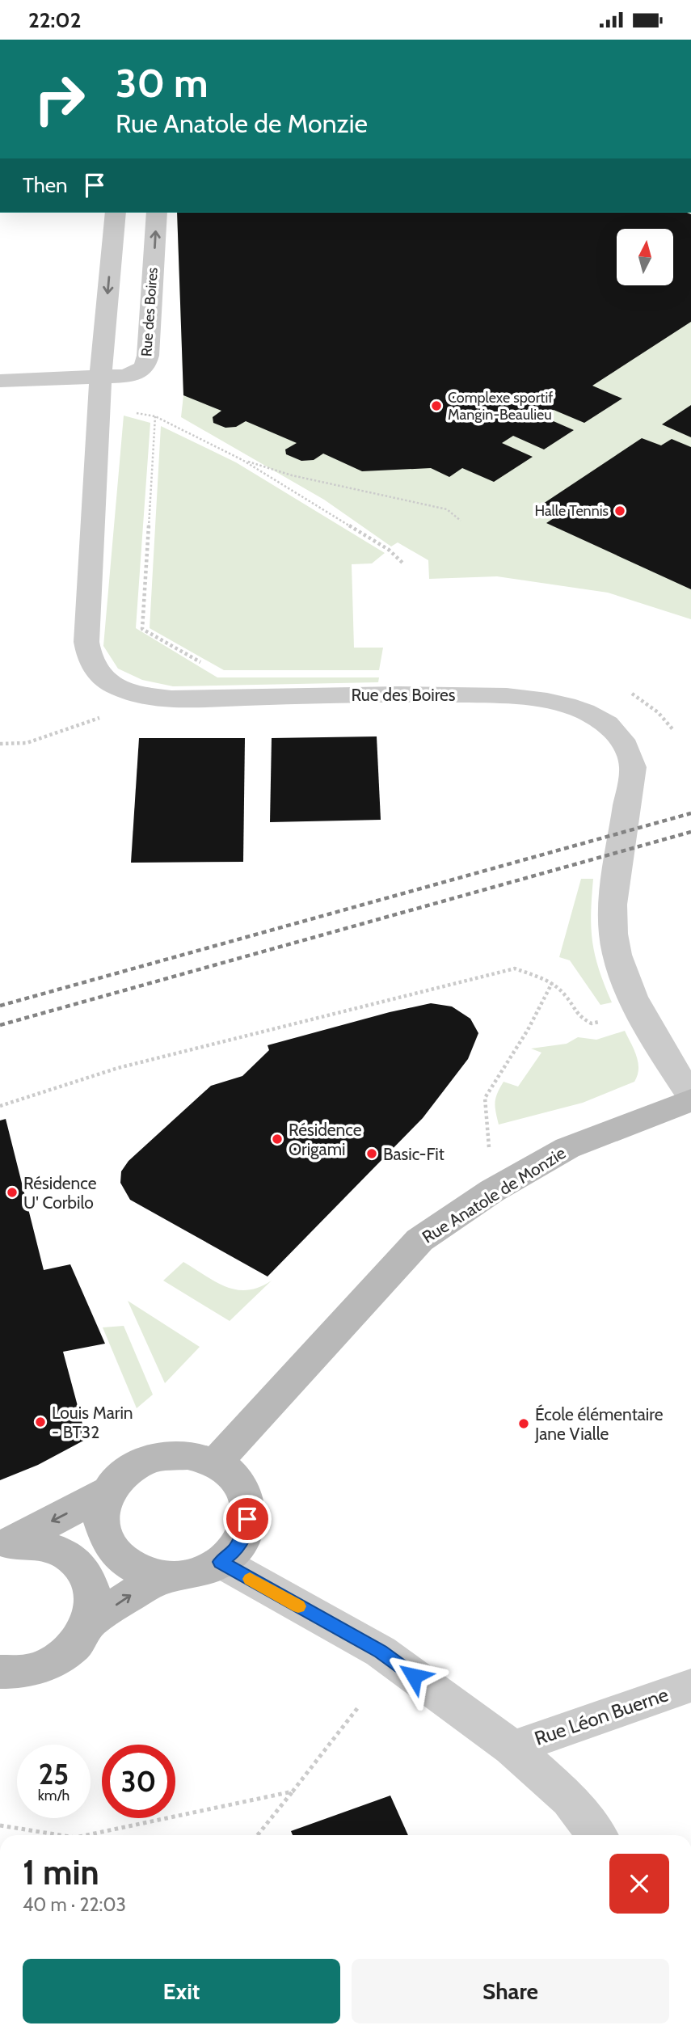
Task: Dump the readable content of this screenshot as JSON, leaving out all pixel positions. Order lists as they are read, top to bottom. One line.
{"streets":{"street":["Rue des Boires","Rue Anatole de Monzie","Rue Léon Buerne"]},"places":["Complexe sportif Mangin-Beaulieu","Halle Tennis","Résidence Origami","Basic-Fit","Résidence U' Corbilo","Louis Marin - BT32","École élémentaire Jane Vialle"],"north":"top","page":{"status":"22:02","turn":["30 m","Rue Anatole de Monzie"],"then":"Then","speed":"25 km/h","limit":"30","heading":["1 min","40 m · 22:03"],"buttons":["Exit","Share"]}}
